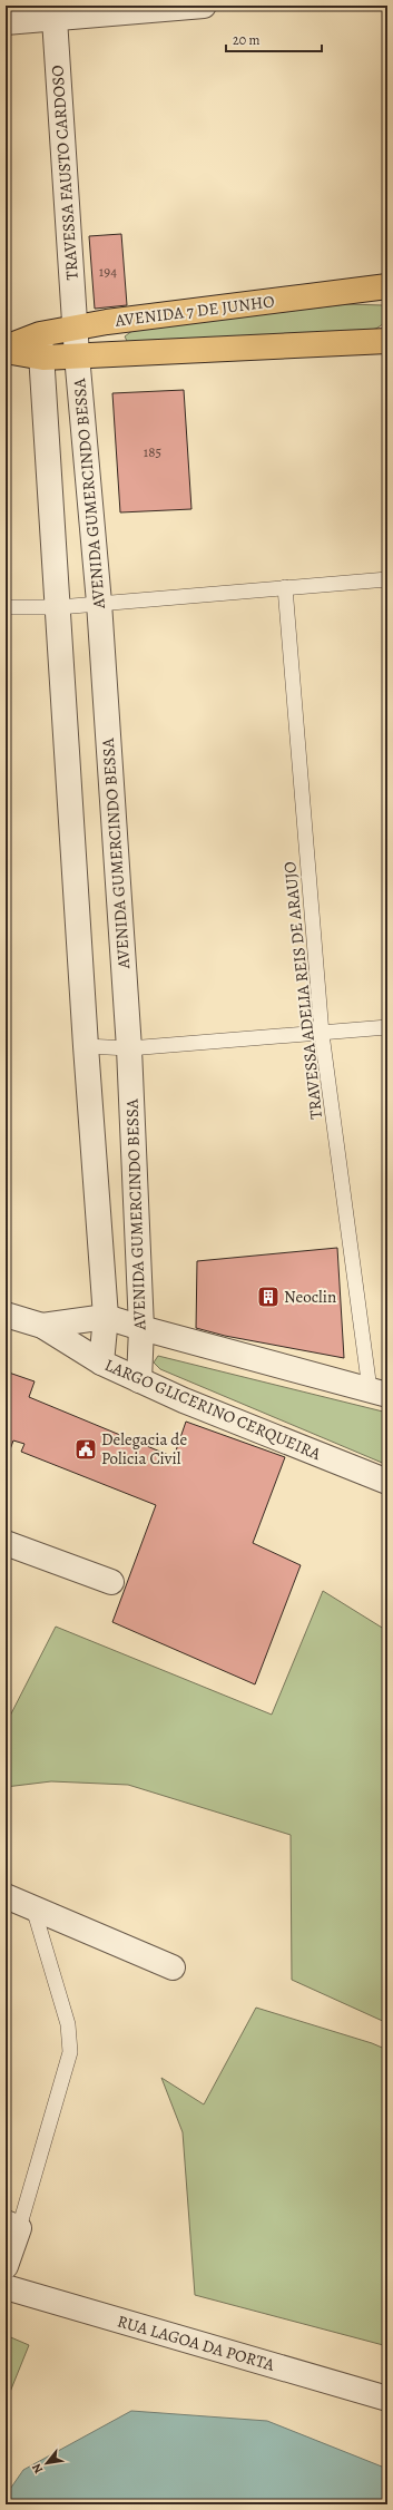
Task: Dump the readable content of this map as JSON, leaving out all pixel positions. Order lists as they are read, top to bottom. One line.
{"streets":{"main road":["AVENIDA 7 DE JUNHO"],"street":["TRAVESSA FAUSTO CARDOSO","AVENIDA GUMERCINDO BESSA","LARGO GLICERINO CERQUEIRA","RUA LAGOA DA PORTA"],"lane":["TRAVESSA ADELIA REIS DE ARAUJO"]},"crossings":[["TRAVESSA FAUSTO CARDOSO","AVENIDA 7 DE JUNHO"],["TRAVESSA FAUSTO CARDOSO","AVENIDA GUMERCINDO BESSA"],["AVENIDA 7 DE JUNHO","AVENIDA GUMERCINDO BESSA"],["AVENIDA GUMERCINDO BESSA","LARGO GLICERINO CERQUEIRA"],["TRAVESSA ADELIA REIS DE ARAUJO","LARGO GLICERINO CERQUEIRA"]],"places":{"building":["Neoclin"],"public building":["Delegacia de Policia Civil"]},"house_numbers":["194","185"],"scale_bar":"20 m","north":"bottom left"}
